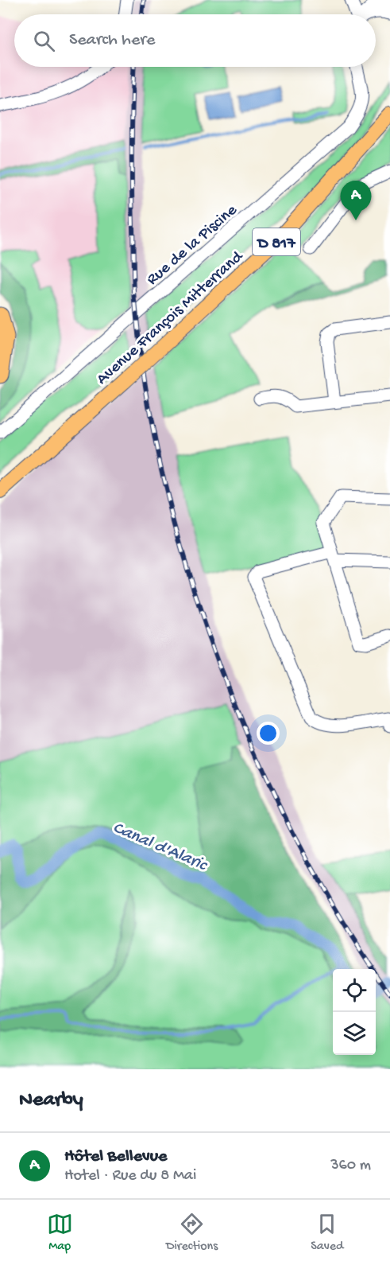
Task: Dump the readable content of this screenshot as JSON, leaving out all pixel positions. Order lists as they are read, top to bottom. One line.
{"streets":{"main road":["D 817","Avenue François Mitterrand"],"street":["Rue de la Piscine"]},"water":["Canal d'Alaric"],"page":{"search":"Search here","pins":"A","heading":"Nearby","list":[{"mark":"A","name":"Hôtel Bellevue","note":"Hotel · Rue du 8 Mai","value":"360 m"}],"nav":["Map","Directions","Saved"]}}
